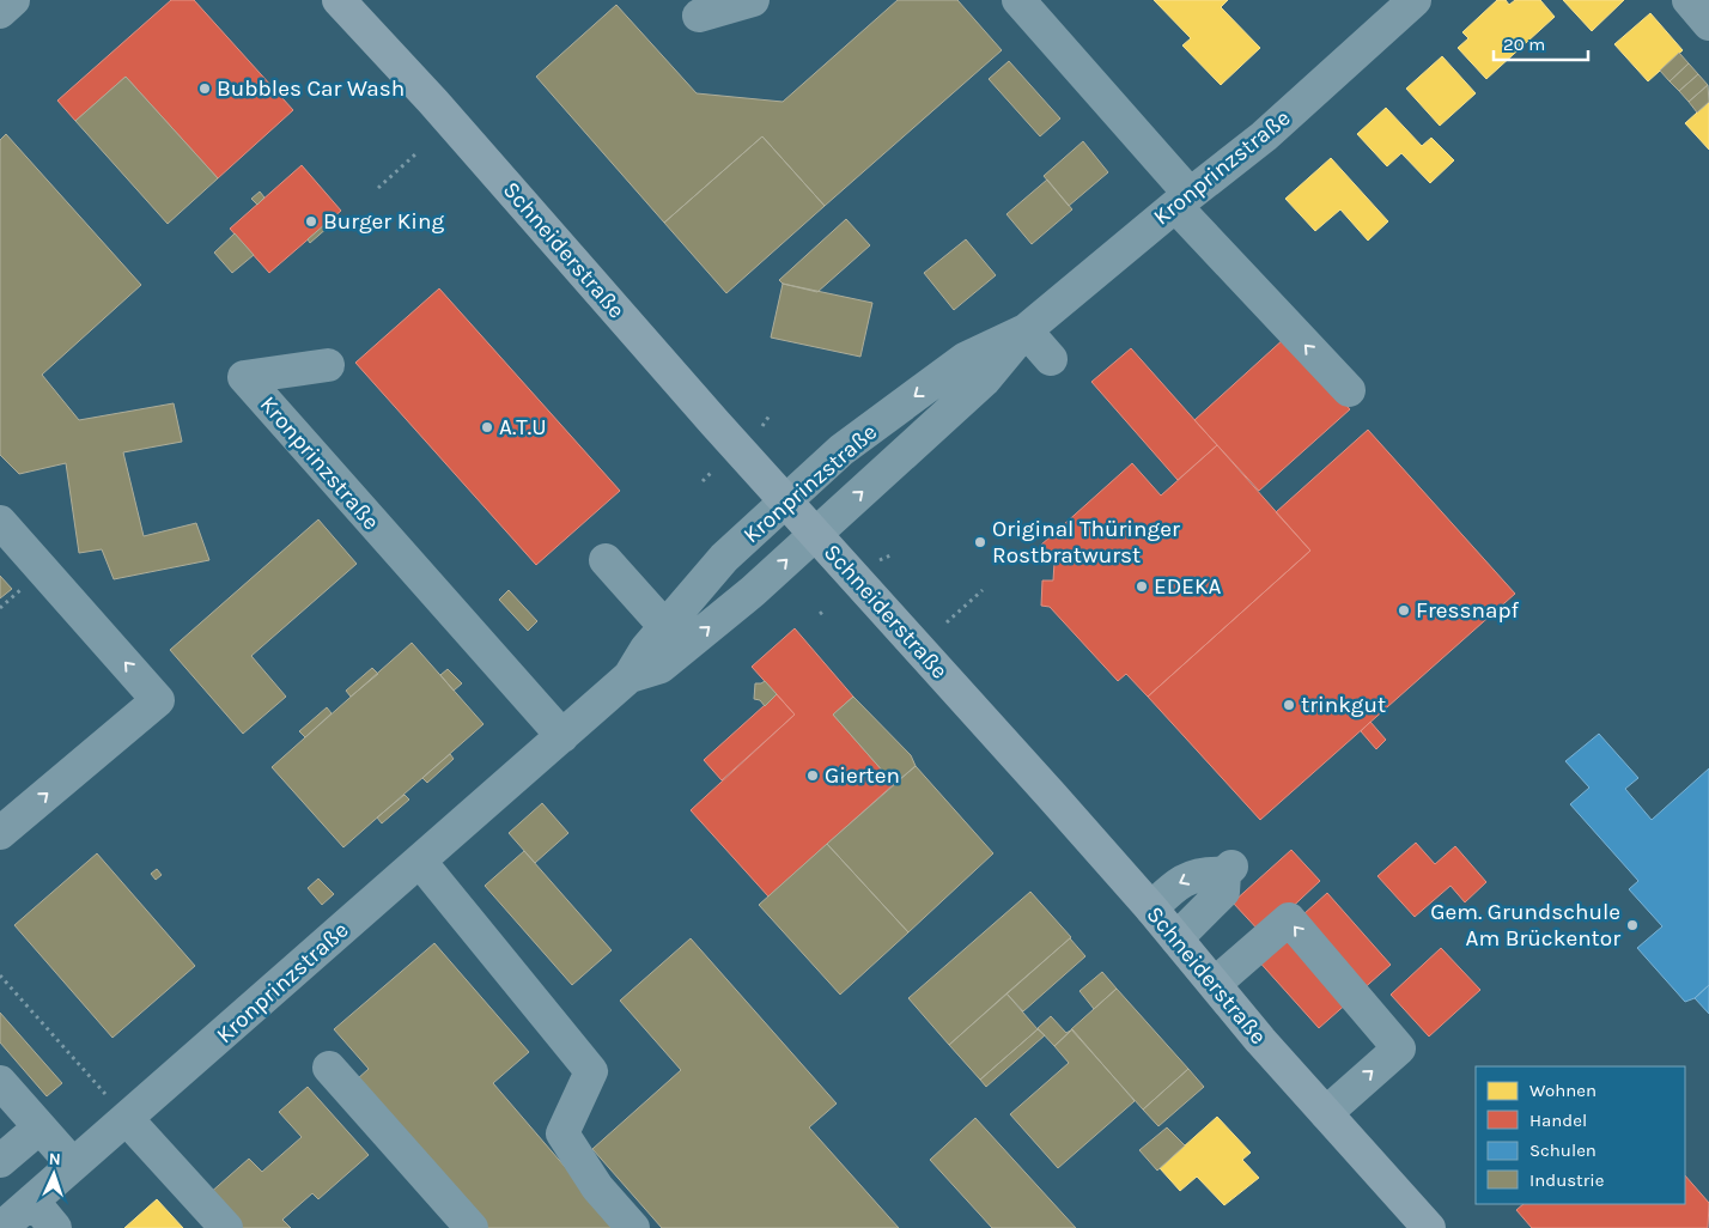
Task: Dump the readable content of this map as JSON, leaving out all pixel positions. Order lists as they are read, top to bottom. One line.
{"streets":{"main road":["Schneiderstraße"],"street":["Kronprinzstraße"]},"crossings":[["Kronprinzstraße","Schneiderstraße"]],"places":["Bubbles Car Wash","Burger King","A.T.U","Original Thüringer Rostbratwurst","EDEKA","Fressnapf","trinkgut","Gierten","Gem. Grundschule Am Brückentor"],"legend":["Wohnen","Handel","Schulen","Industrie"],"scale_bar":"20 m","north":"top"}
